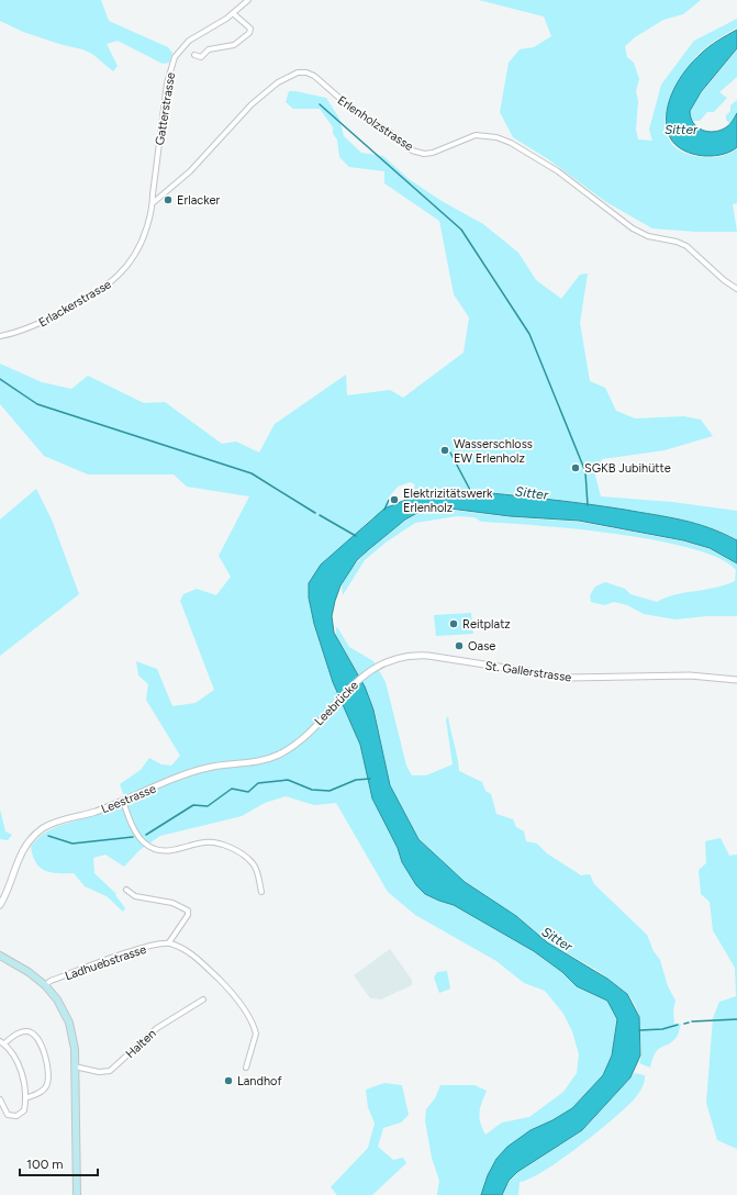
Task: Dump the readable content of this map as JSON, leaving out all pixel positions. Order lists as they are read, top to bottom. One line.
{"streets":{"street":["Gatterstrasse","Erlenholzstrasse","Erlackerstrasse","St. Gallerstrasse","Leebrücke","Leestrasse","Ladhuebstrasse","Halten"]},"crossings":[["Gatterstrasse","Erlenholzstrasse"],["Gatterstrasse","Erlackerstrasse"],["Erlenholzstrasse","Erlackerstrasse"],["St. Gallerstrasse","Leebrücke"],["Leebrücke","Leestrasse"]],"water":["Sitter"],"places":["Erlacker","Wasserschloss EW Erlenholz","SGKB Jubihütte","Elektrizitätswerk Erlenholz","Reitplatz","Oase","Landhof"],"scale_bar":"100 m"}
